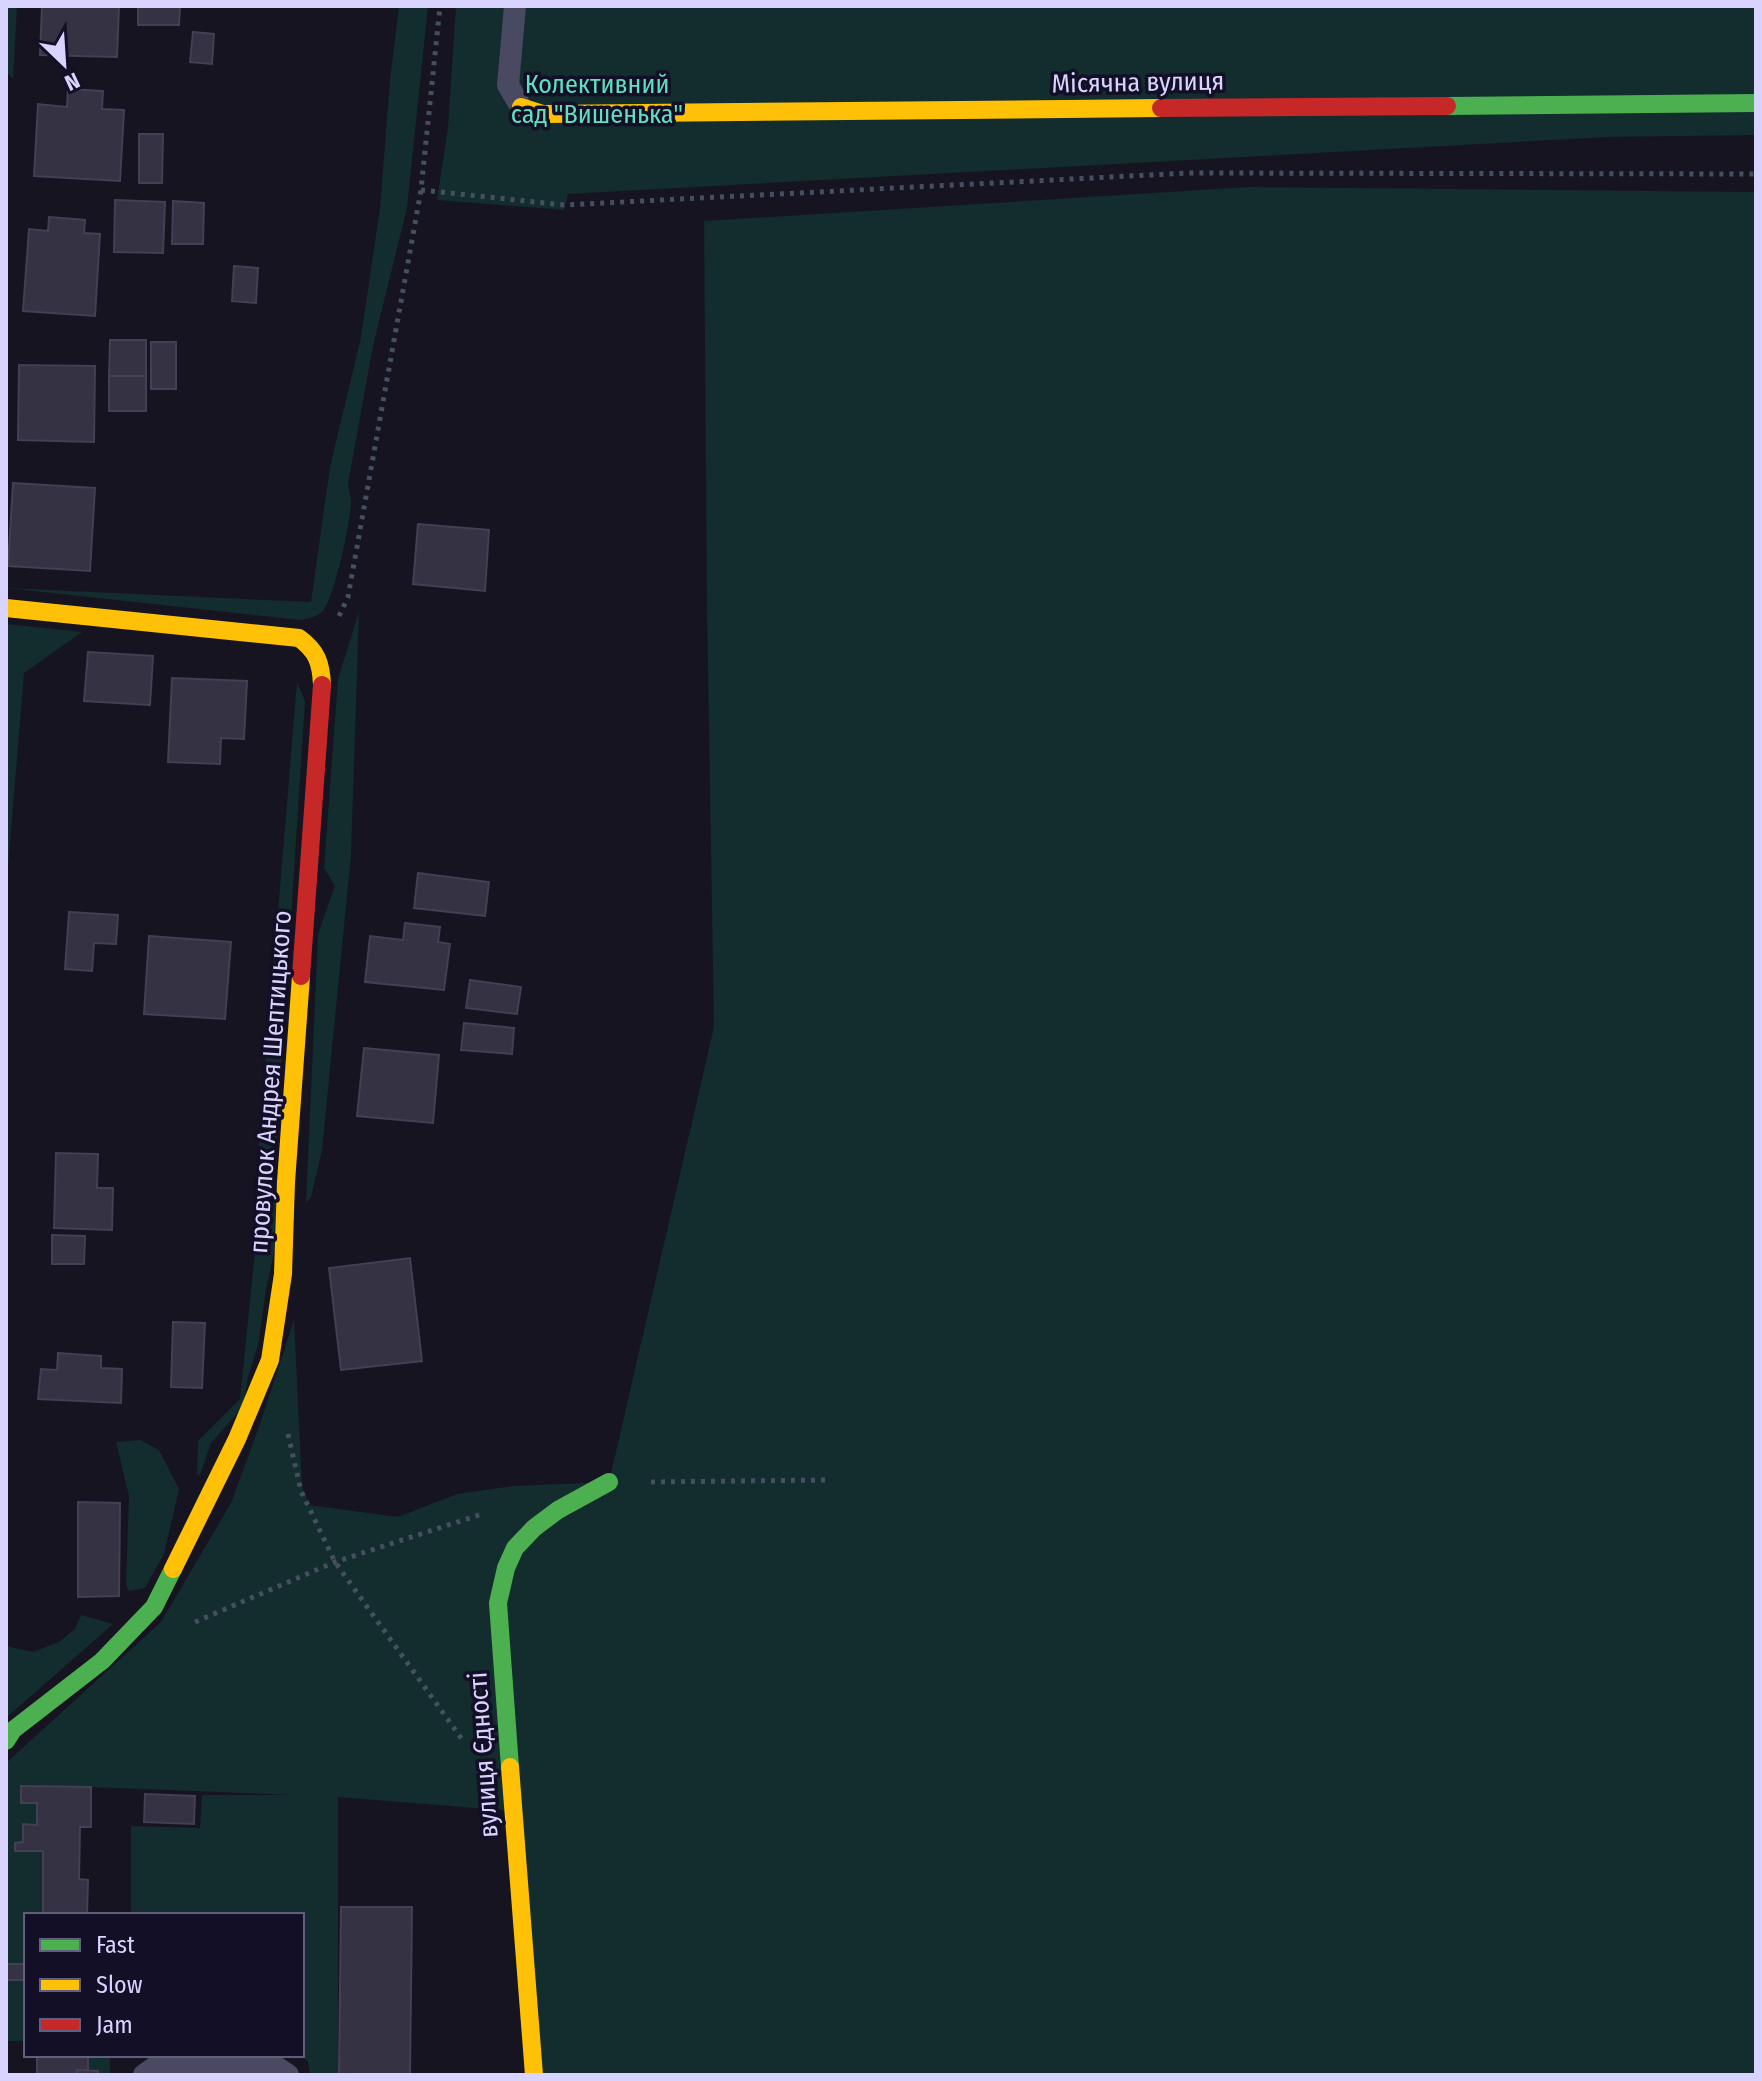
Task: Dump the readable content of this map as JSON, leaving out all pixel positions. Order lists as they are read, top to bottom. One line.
{"streets":{"street":["Місячна вулиця","провулок Андрея Шептицького","вулиця Єдності"]},"parks":["Колективний сад \"Вишенька\""],"legend":["Fast","Slow","Jam"],"north":"bottom right"}
